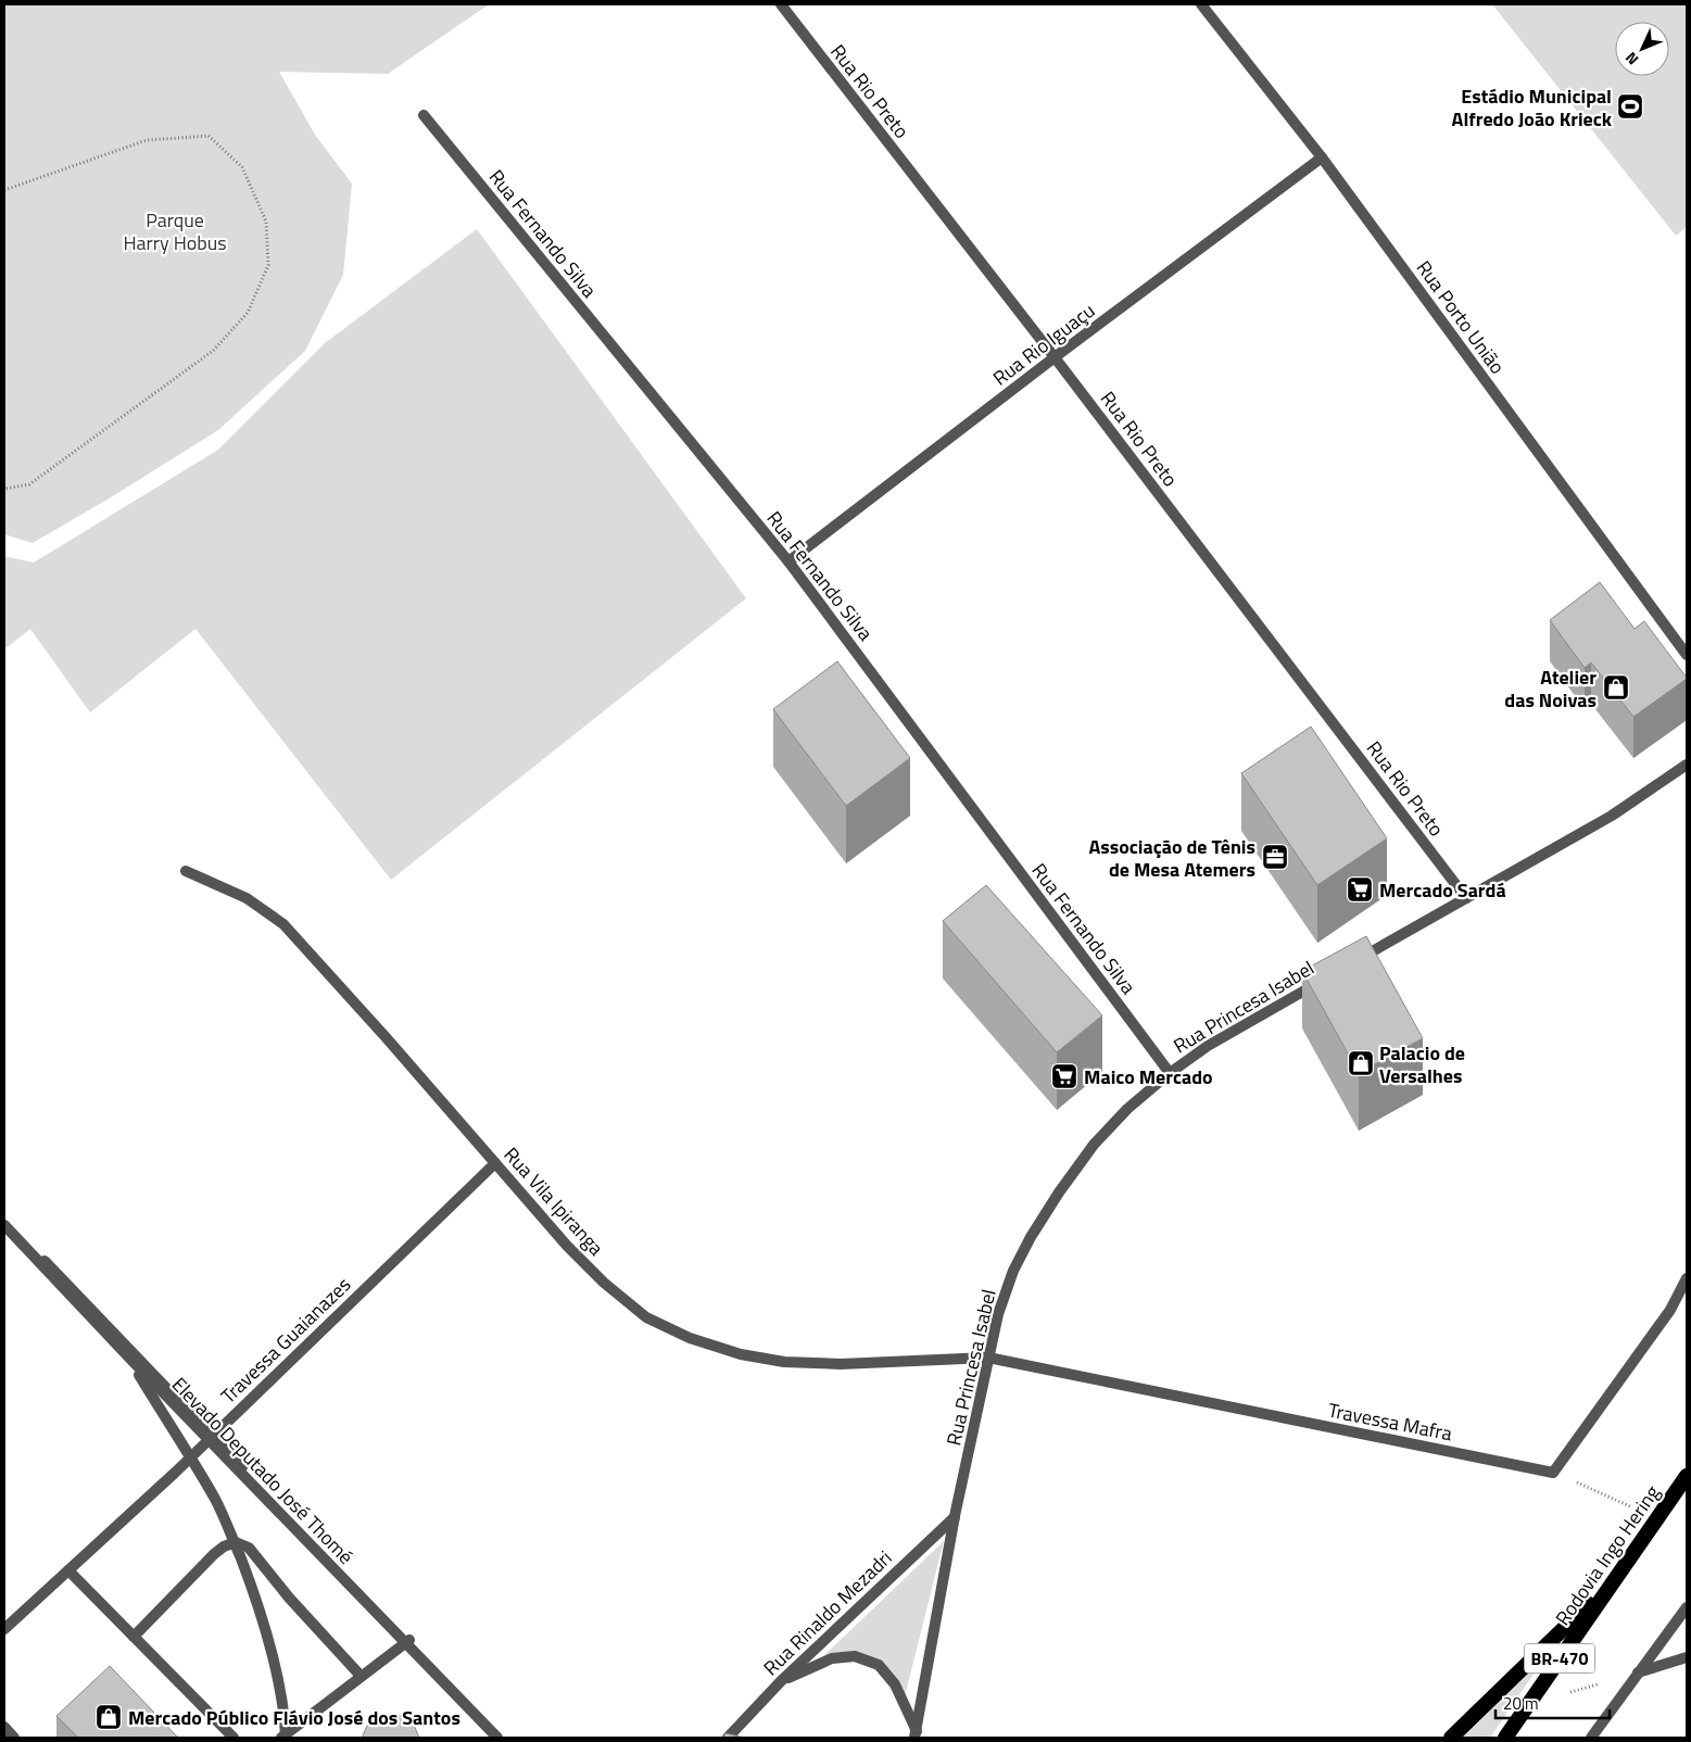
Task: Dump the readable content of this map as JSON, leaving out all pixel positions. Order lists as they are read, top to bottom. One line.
{"streets":{"highway":["Rodovia Ingo Hering","BR-470"],"street":["Rua Rio Preto","Rua Fernando Silva","Rua Porto União","Rua Rio Iguaçu","Rua Princesa Isabel","Rua Vila Ipiranga","Travessa Guaianazes","Travessa Mafra","Elevado Deputado José Thomé","Rua Rinaldo Mezadri"]},"crossings":[["Rua Rio Preto","Rua Rio Iguaçu"],["Rua Fernando Silva","Rua Rio Iguaçu"],["Rua Fernando Silva","Rua Princesa Isabel"],["Rua Porto União","Rua Rio Iguaçu"],["Rua Princesa Isabel","Rua Vila Ipiranga"],["Rua Princesa Isabel","Travessa Mafra"],["Rua Princesa Isabel","Rua Rinaldo Mezadri"],["Rua Vila Ipiranga","Travessa Guaianazes"],["Rua Vila Ipiranga","Travessa Mafra"]],"parks":["Parque Harry Hobus"],"places":{"sports":["Estádio Municipal Alfredo João Krieck"],"shop":["Atelier das Noivas","Palacio de Versalhes","Mercado Público Flávio José dos Santos"],"office":["Associação de Tênis de Mesa Atemers"],"supermarket":["Mercado Sardá","Maico Mercado"]},"scale_bar":"20 m","north":"bottom left"}
